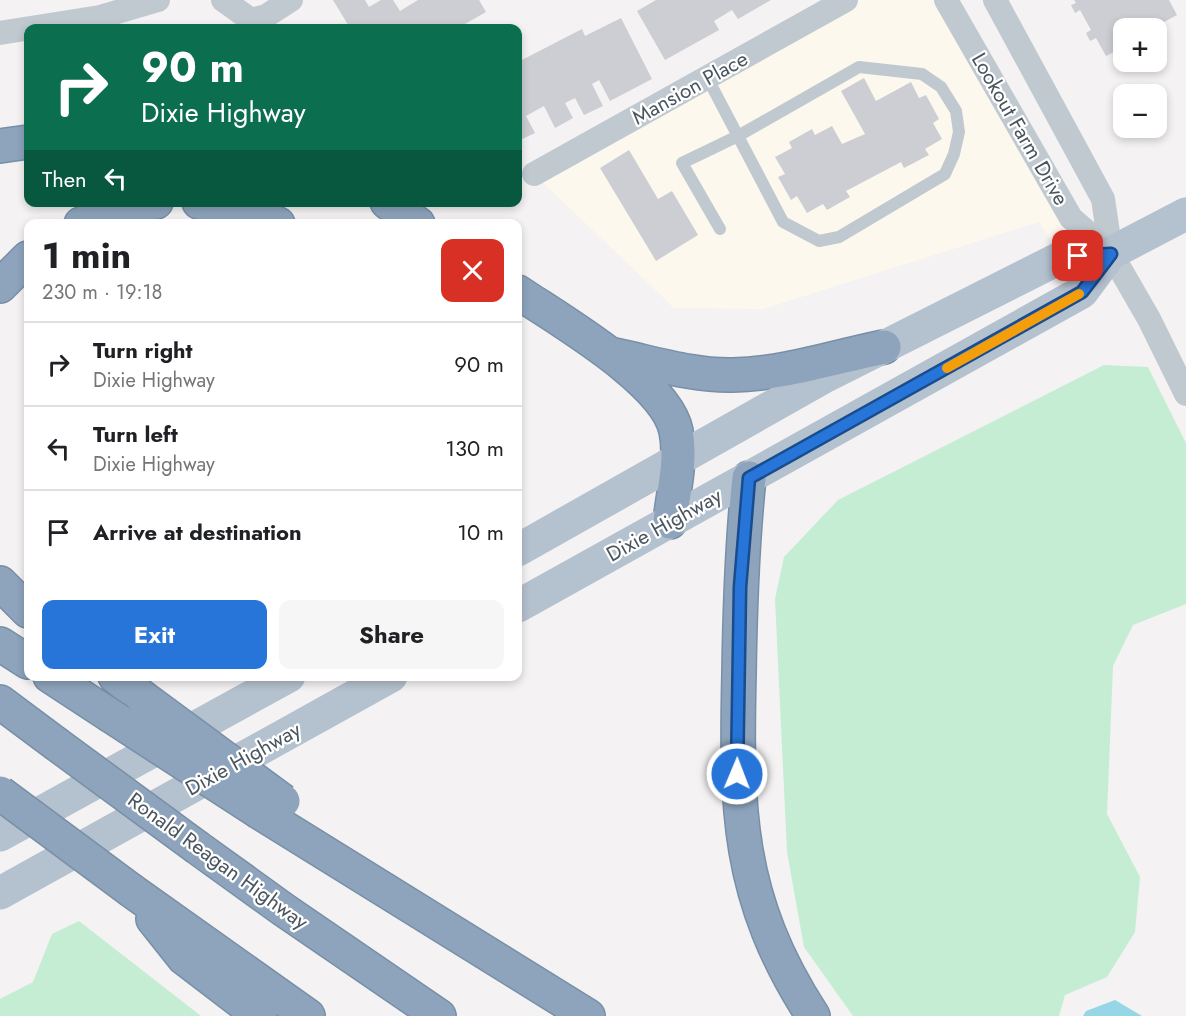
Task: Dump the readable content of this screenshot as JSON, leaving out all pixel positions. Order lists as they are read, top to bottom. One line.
{"streets":{"highway":["Ronald Reagan Highway"],"main road":["Dixie Highway"],"street":["Mansion Place","Lookout Farm Drive"]},"crossings":[["Lookout Farm Drive","Dixie Highway"]],"page":{"map_buttons":["+","−"],"turn":["90 m","Dixie Highway"],"then":"Then","heading":["1 min","230 m · 19:18"],"list":[{"name":"Turn right","note":"Dixie Highway","value":"90 m"},{"name":"Turn left","note":"Dixie Highway","value":"130 m"},{"name":"Arrive at destination","value":"10 m"}],"buttons":["Exit","Share"]}}
